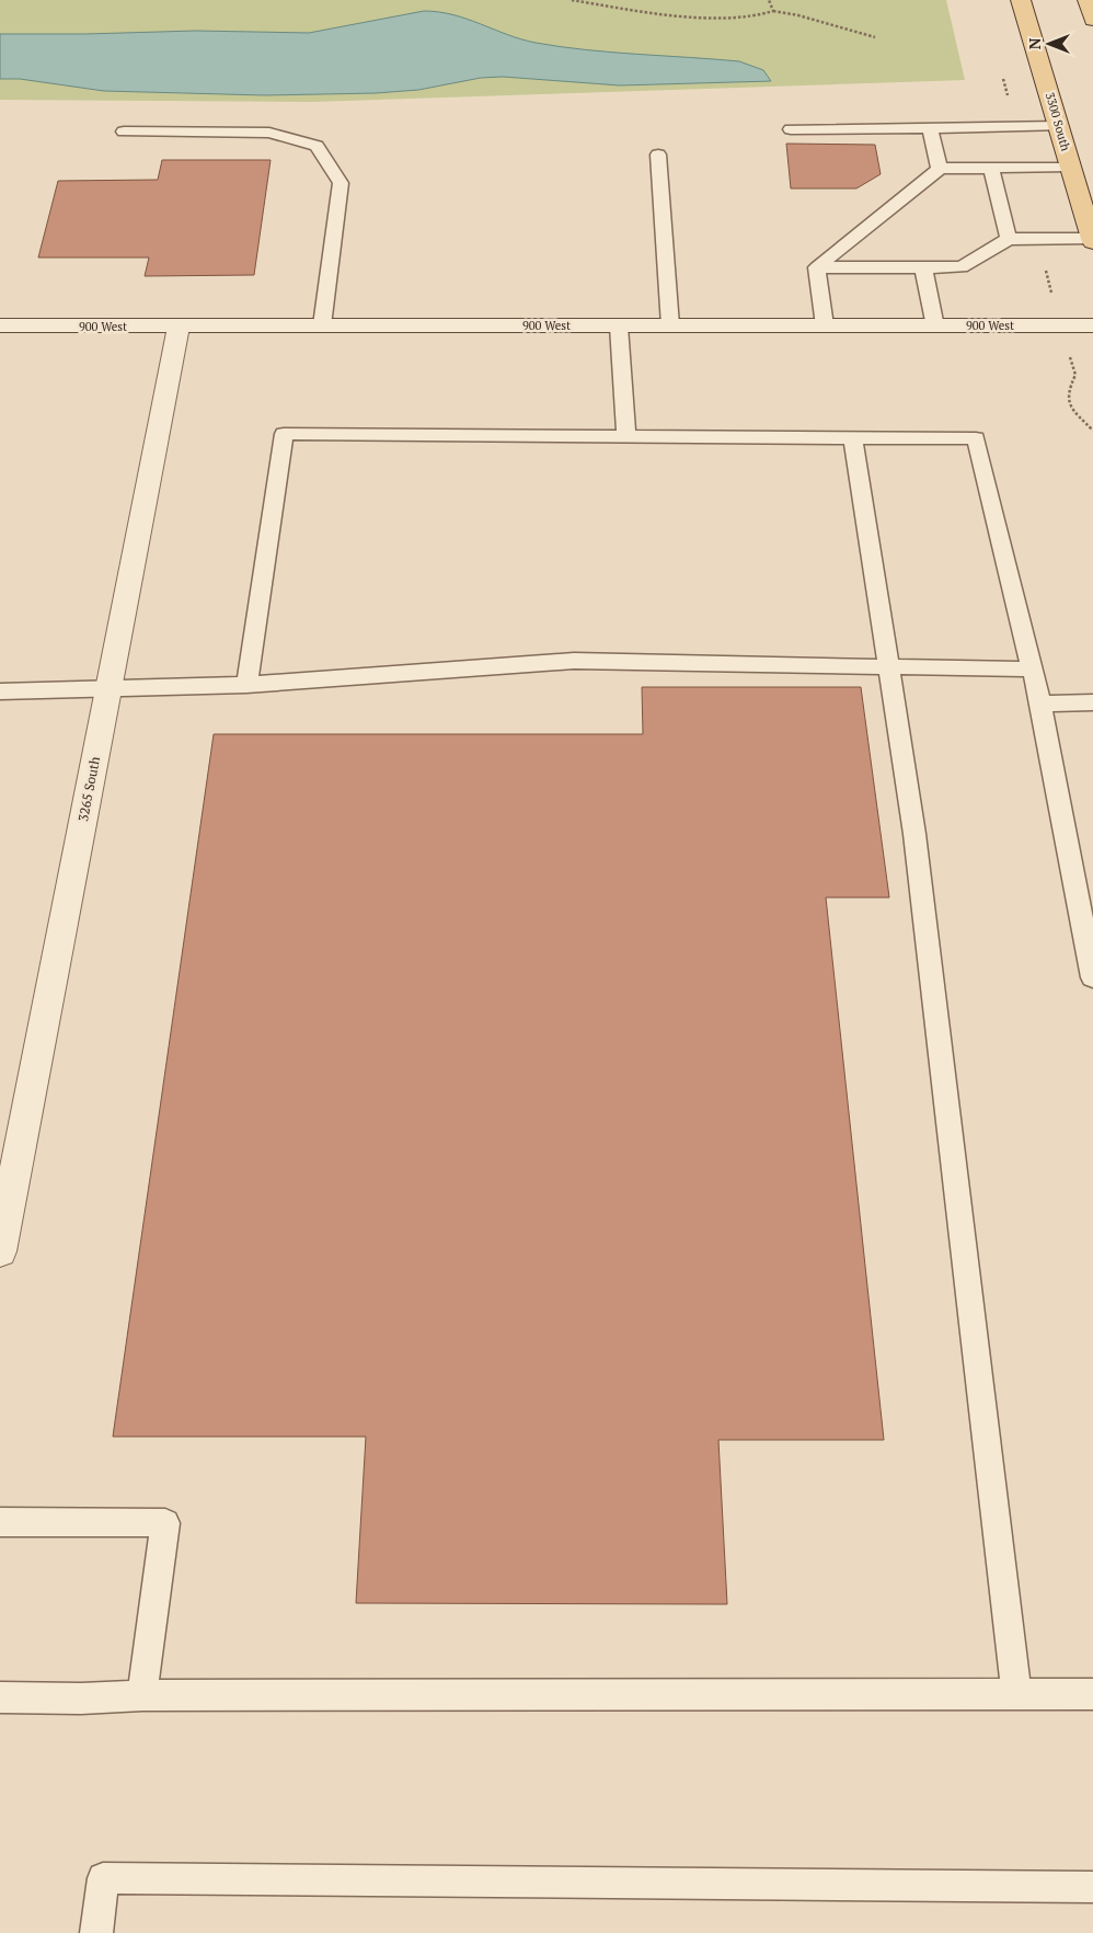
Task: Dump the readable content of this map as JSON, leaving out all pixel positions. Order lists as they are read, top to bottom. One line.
{"streets":{"main road":["3300 South","900 West","3265 South"]},"crossings":[["900 West","3265 South"]],"north":"left"}
